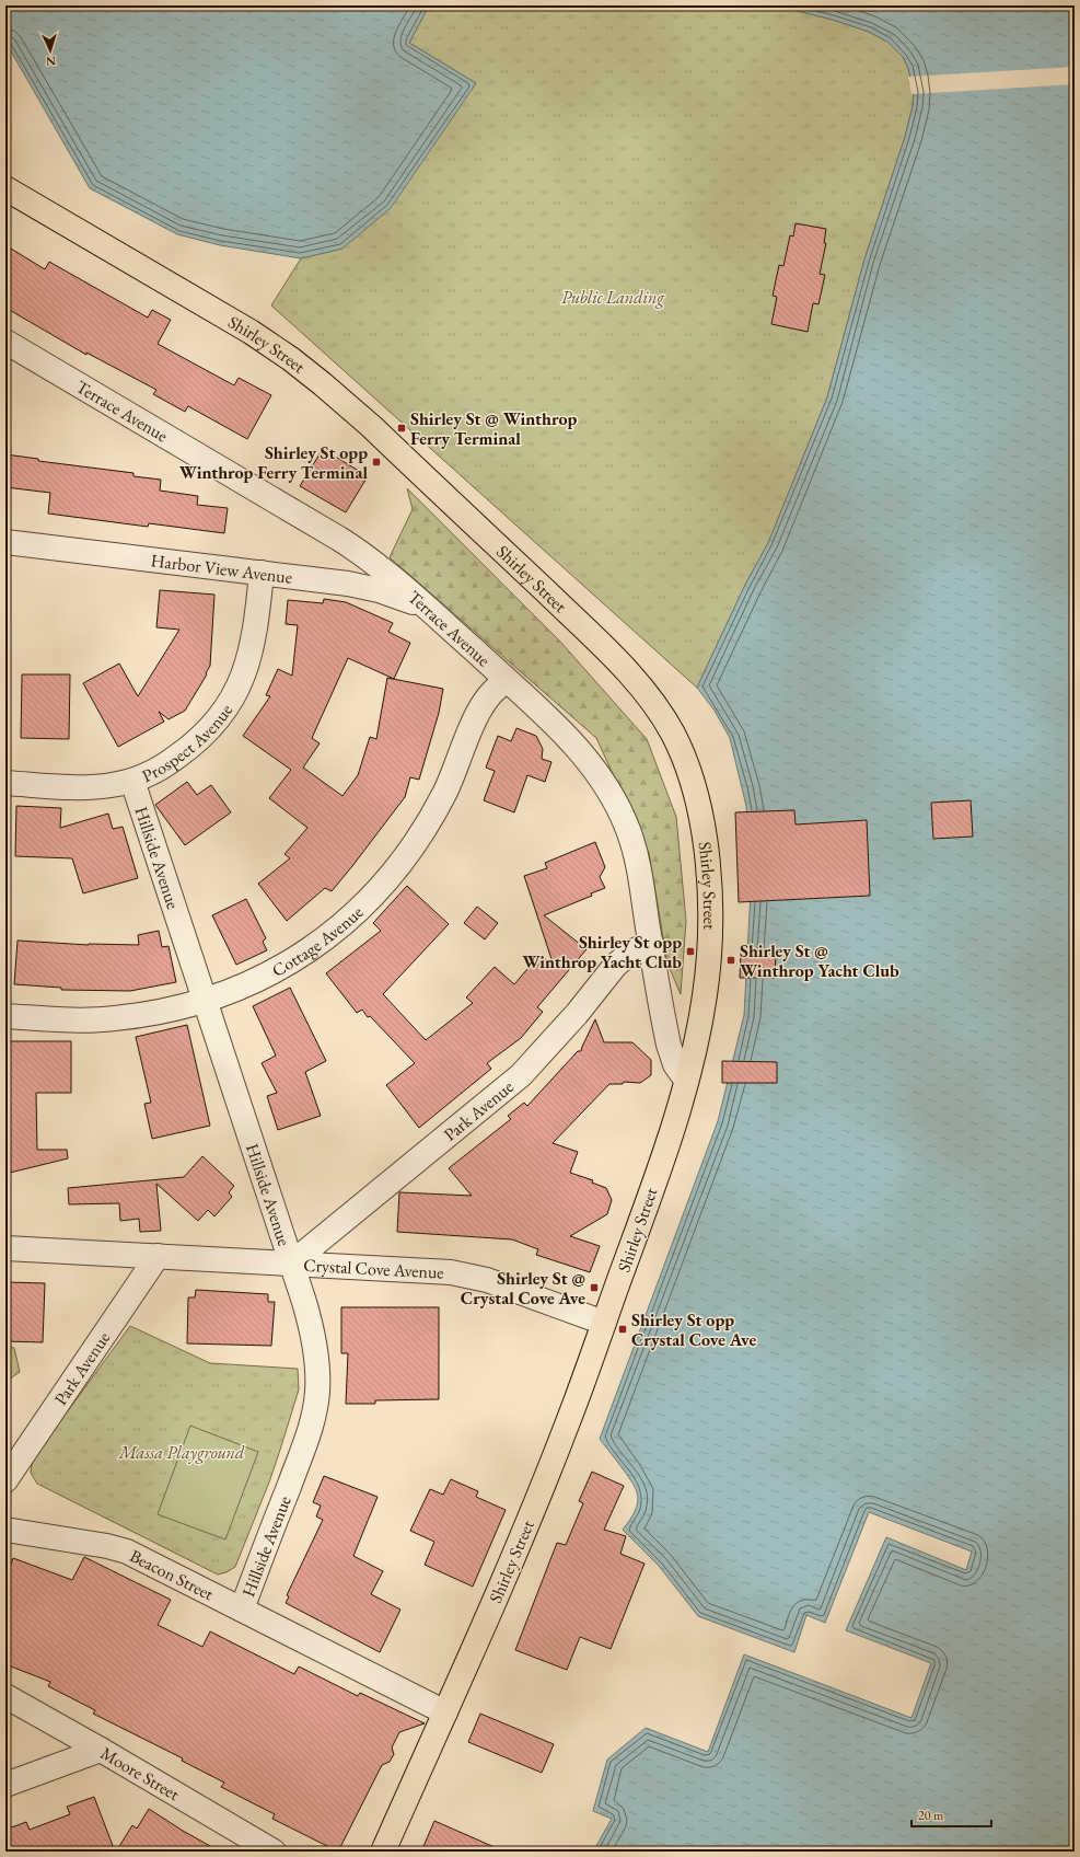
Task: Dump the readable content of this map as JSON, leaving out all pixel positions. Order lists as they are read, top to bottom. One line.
{"streets":{"main road":["Shirley Street"],"street":["Terrace Avenue","Harbor View Avenue","Prospect Avenue","Hillside Avenue","Cottage Avenue","Park Avenue","Crystal Cove Avenue","Beacon Street","Moore Street"]},"crossings":[["Shirley Street","Terrace Avenue"],["Shirley Street","Crystal Cove Avenue"],["Shirley Street","Beacon Street"],["Terrace Avenue","Harbor View Avenue"],["Terrace Avenue","Cottage Avenue"],["Terrace Avenue","Park Avenue"],["Harbor View Avenue","Prospect Avenue"],["Prospect Avenue","Hillside Avenue"],["Hillside Avenue","Cottage Avenue"],["Hillside Avenue","Park Avenue"],["Hillside Avenue","Crystal Cove Avenue"],["Hillside Avenue","Beacon Street"],["Park Avenue","Crystal Cove Avenue"]],"parks":["Public Landing","Massa Playground"],"places":{"transit":["Shirley St @ Winthrop Ferry Terminal","Shirley St opp Winthrop Ferry Terminal","Shirley St opp Winthrop Yacht Club","Shirley St @ Winthrop Yacht Club","Shirley St @ Crystal Cove Ave","Shirley St opp Crystal Cove Ave"]},"scale_bar":"20 m","north":"bottom"}
